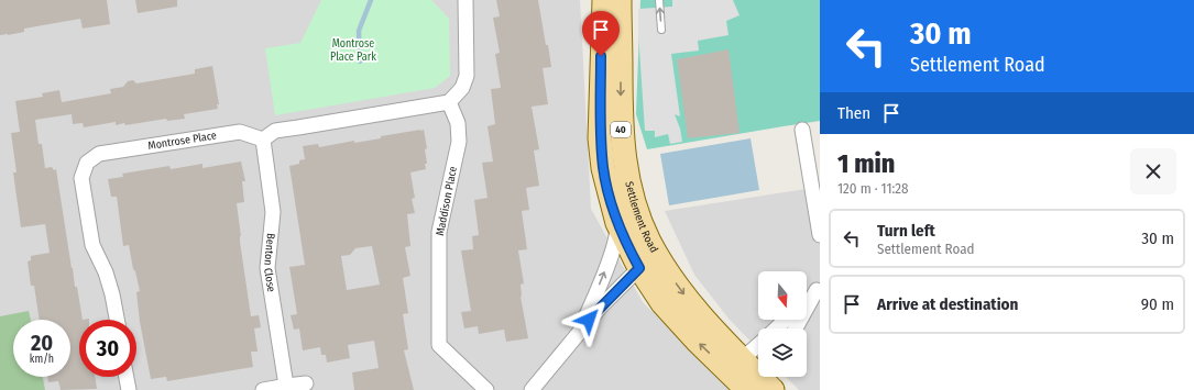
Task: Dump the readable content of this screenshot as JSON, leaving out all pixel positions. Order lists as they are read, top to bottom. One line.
{"streets":{"main road":["40","Settlement Road"],"street":["Montrose Place","Maddison Place","Benton Close"]},"crossings":[["Montrose Place","Benton Close"]],"parks":["Montrose Place Park"],"north":"bottom","page":{"turn":["30 m","Settlement Road"],"then":"Then","heading":["1 min","120 m · 11:28"],"list":[{"name":"Turn left","note":"Settlement Road","value":"30 m"},{"name":"Arrive at destination","value":"90 m"}],"speed":"20 km/h","limit":"30"}}
